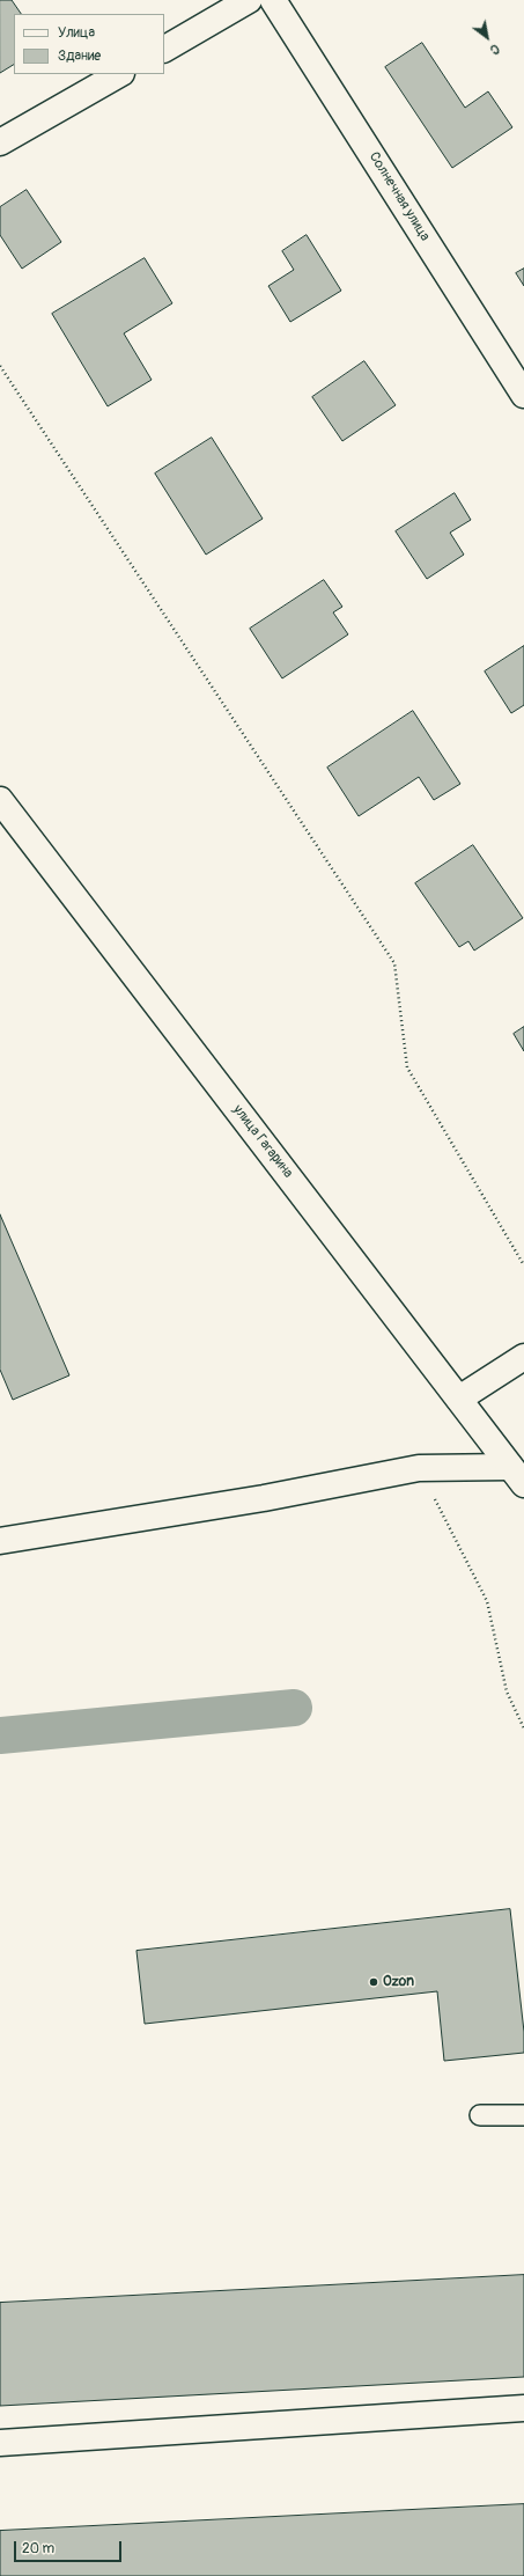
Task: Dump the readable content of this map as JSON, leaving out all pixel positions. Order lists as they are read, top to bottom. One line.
{"streets":{"street":["Солнечная улица","улица Гагарина"]},"places":["Ozon"],"legend":["Улица","Здание"],"scale_bar":"20 m","north":"bottom right"}
